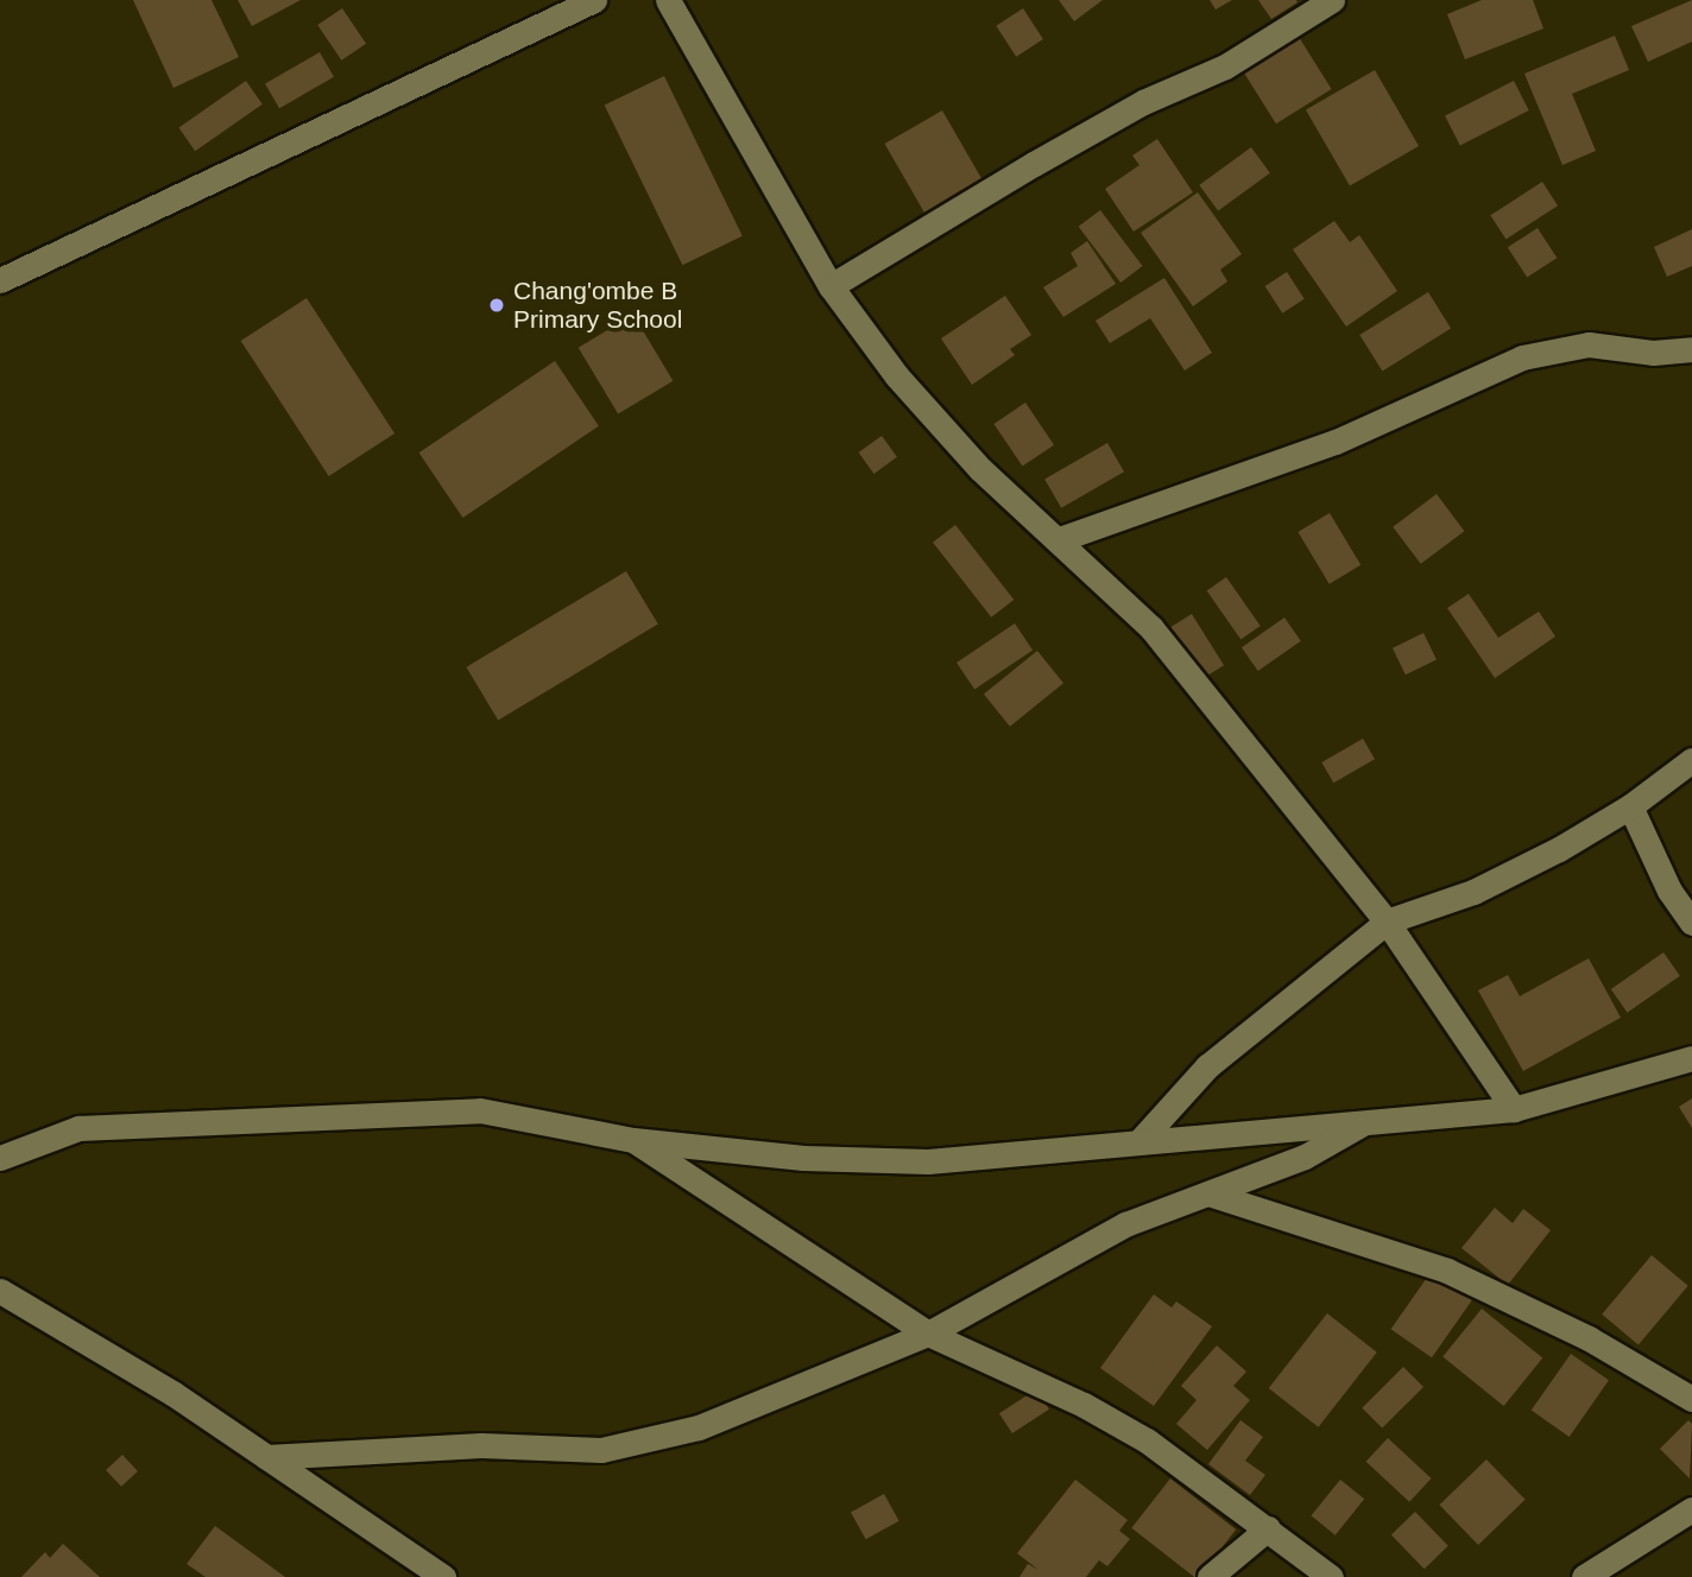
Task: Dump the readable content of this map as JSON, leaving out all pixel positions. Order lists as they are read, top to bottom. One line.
{"places":["Chang'ombe B Primary School"]}
